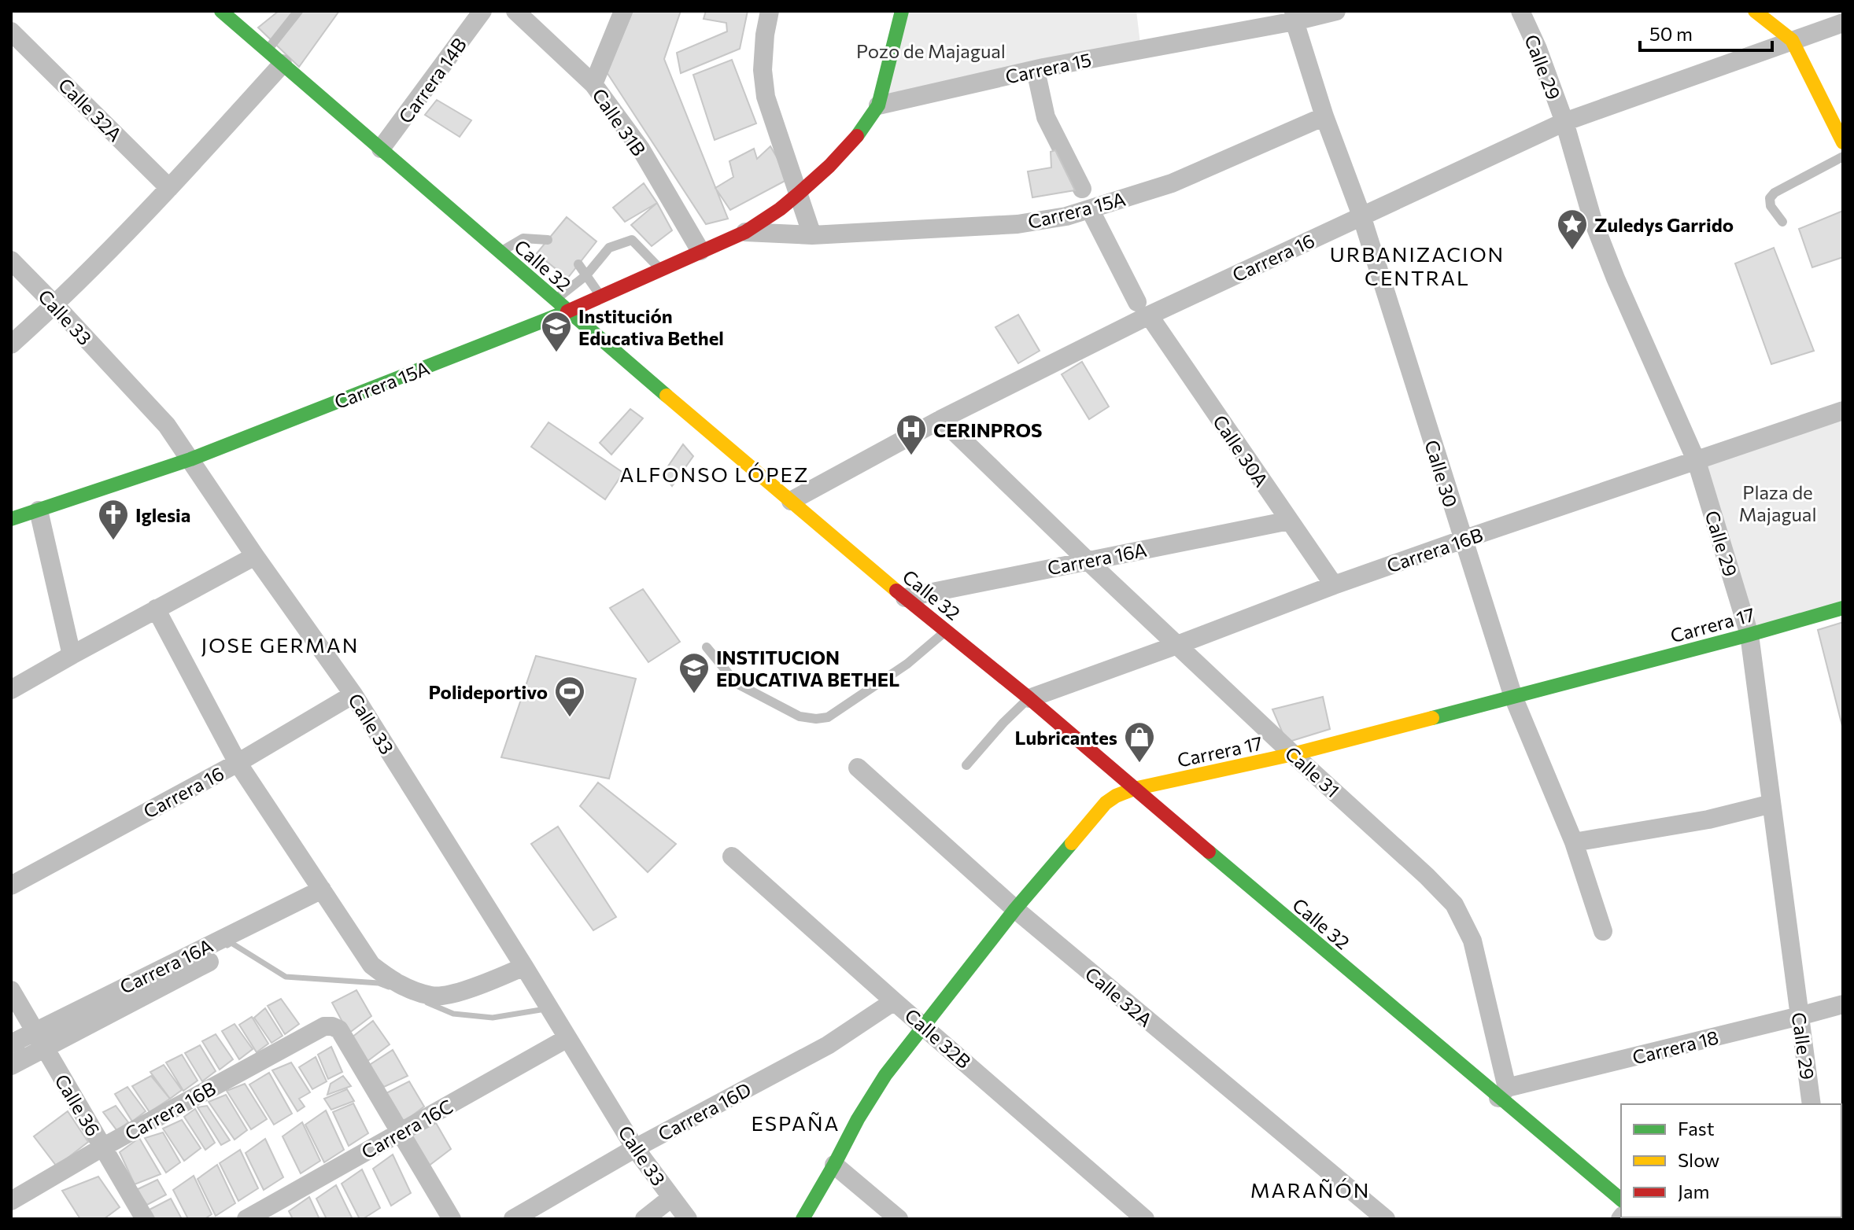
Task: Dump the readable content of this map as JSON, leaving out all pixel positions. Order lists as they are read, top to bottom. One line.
{"streets":{"main road":["Carrera 15A","Calle 32","Carrera 17"],"street":["Calle 29","Carrera 15","Carrera 14B","Calle 32A","Calle 31B","Carrera 16","Calle 33","Calle 30A","Calle 30","Carrera 16B","Carrera 16A","Calle 31","Calle 32B","Carrera 18","Calle 36","Carrera 16D","Carrera 16C"]},"crossings":[["Calle 29","Carrera 16"],["Calle 29","Carrera 16B"],["Calle 29","Carrera 17"],["Calle 29","Carrera 18"],["Carrera 15","Calle 30"],["Carrera 14B","Calle 32"],["Calle 32A","Carrera 17"],["Calle 31B","Carrera 15A"],["Carrera 15A","Calle 32"],["Carrera 15A","Calle 33"],["Carrera 15A","Calle 30"],["Carrera 16","Calle 32"],["Carrera 16","Calle 33"],["Carrera 16","Calle 30A"],["Carrera 16","Calle 30"],["Carrera 16","Calle 31"],["Calle 32","Carrera 16B"],["Calle 32","Carrera 16A"],["Calle 32","Carrera 17"],["Calle 32","Calle 31"],["Calle 32","Carrera 18"],["Calle 33","Carrera 16D"],["Calle 33","Carrera 16C"],["Calle 30A","Carrera 16B"],["Calle 30A","Carrera 16A"],["Calle 30","Carrera 16B"],["Calle 30","Carrera 17"],["Carrera 16B","Calle 31"],["Carrera 16B","Calle 36"],["Carrera 16B","Carrera 16C"],["Carrera 16A","Calle 31"],["Carrera 16A","Calle 36"],["Carrera 17","Calle 31"],["Carrera 17","Calle 32B"],["Calle 31","Carrera 18"],["Calle 32B","Carrera 16D"]],"districts":["URBANIZACION CENTRAL","ALFONSO LÓPEZ","JOSE GERMAN","ESPAÑA","MARAÑÓN"],"parks":["Pozo de Majagual","Plaza de Majagual"],"places":{"place":["Zuledys Garrido"],"school or university":["Institución Educativa Bethel","INSTITUCION EDUCATIVA BETHEL"],"hospital":["CERINPROS"],"church":["Iglesia"],"sports":["Polideportivo"],"shop":["Lubricantes"]},"legend":["Fast","Slow","Jam"],"scale_bar":"50 m"}
